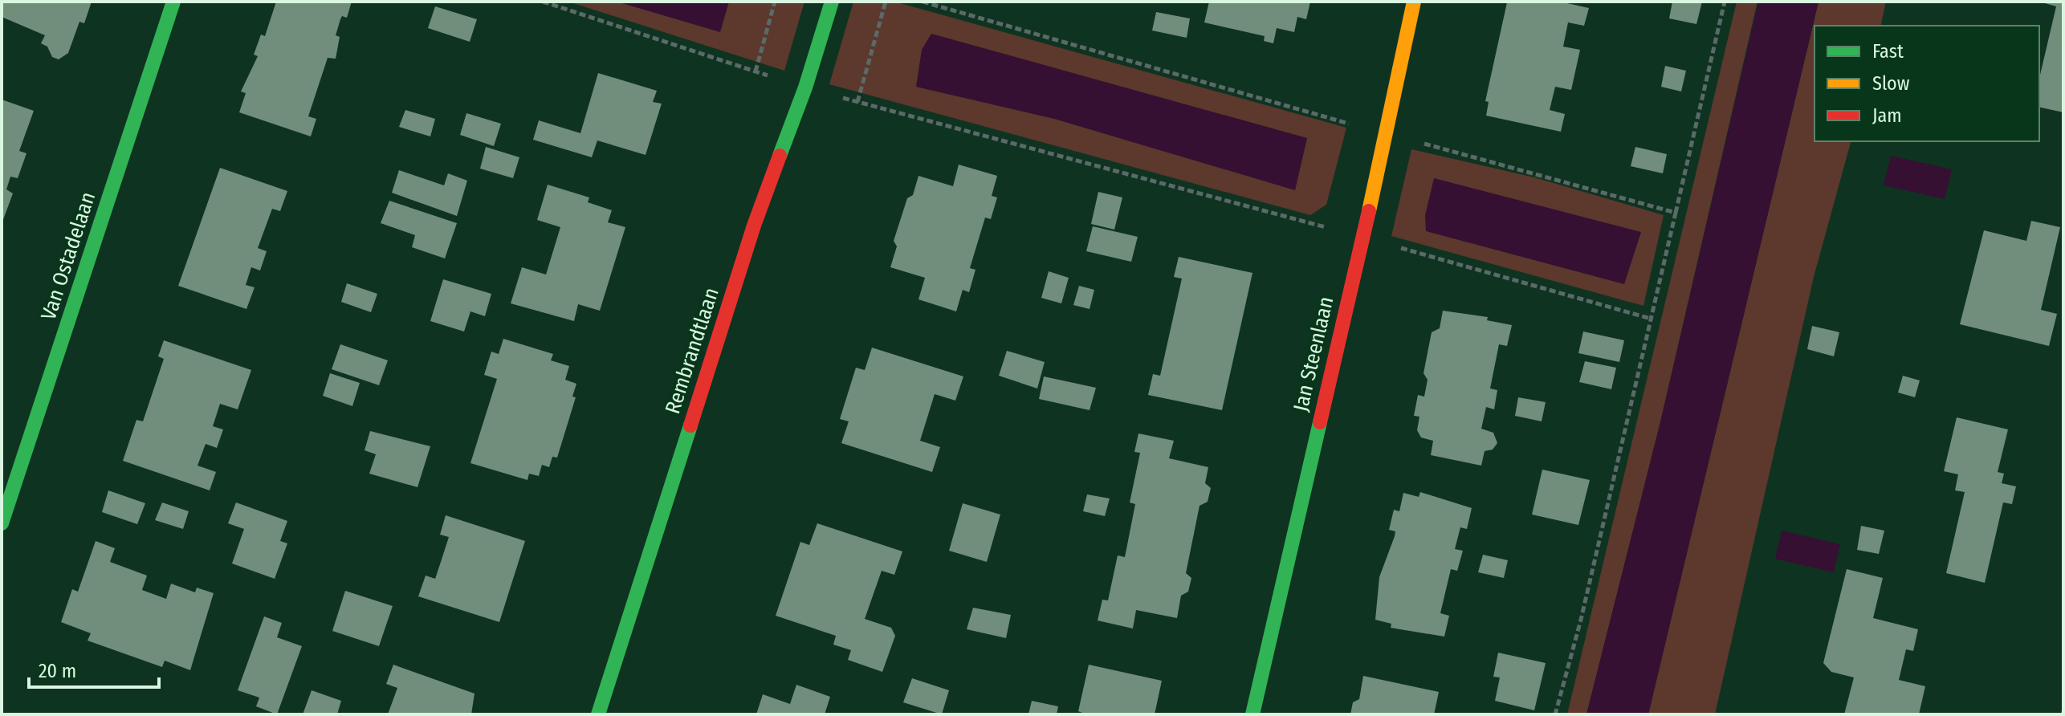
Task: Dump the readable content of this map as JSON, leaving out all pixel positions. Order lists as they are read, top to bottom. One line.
{"streets":{"street":["Van Ostadelaan","Rembrandtlaan","Jan Steenlaan"]},"legend":["Fast","Slow","Jam"],"scale_bar":"20 m"}
